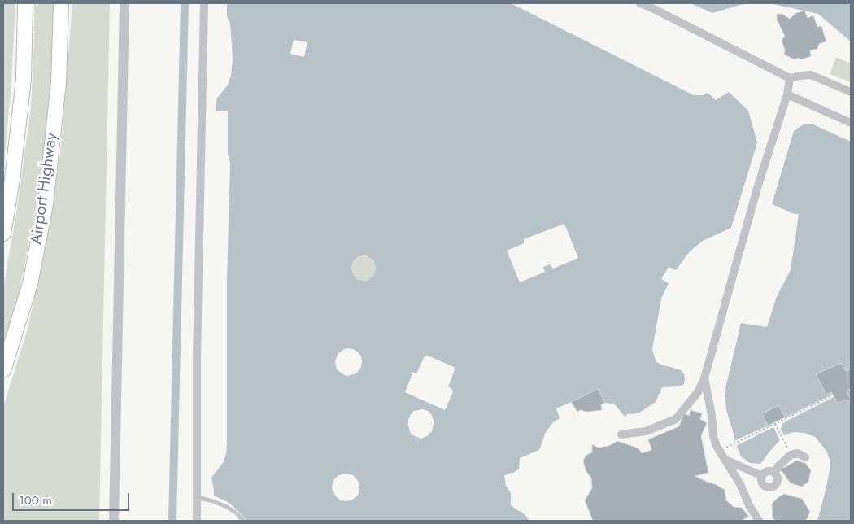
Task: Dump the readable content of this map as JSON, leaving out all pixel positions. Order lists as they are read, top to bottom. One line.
{"streets":{"highway":["Airport Highway"]},"scale_bar":"100 m"}
